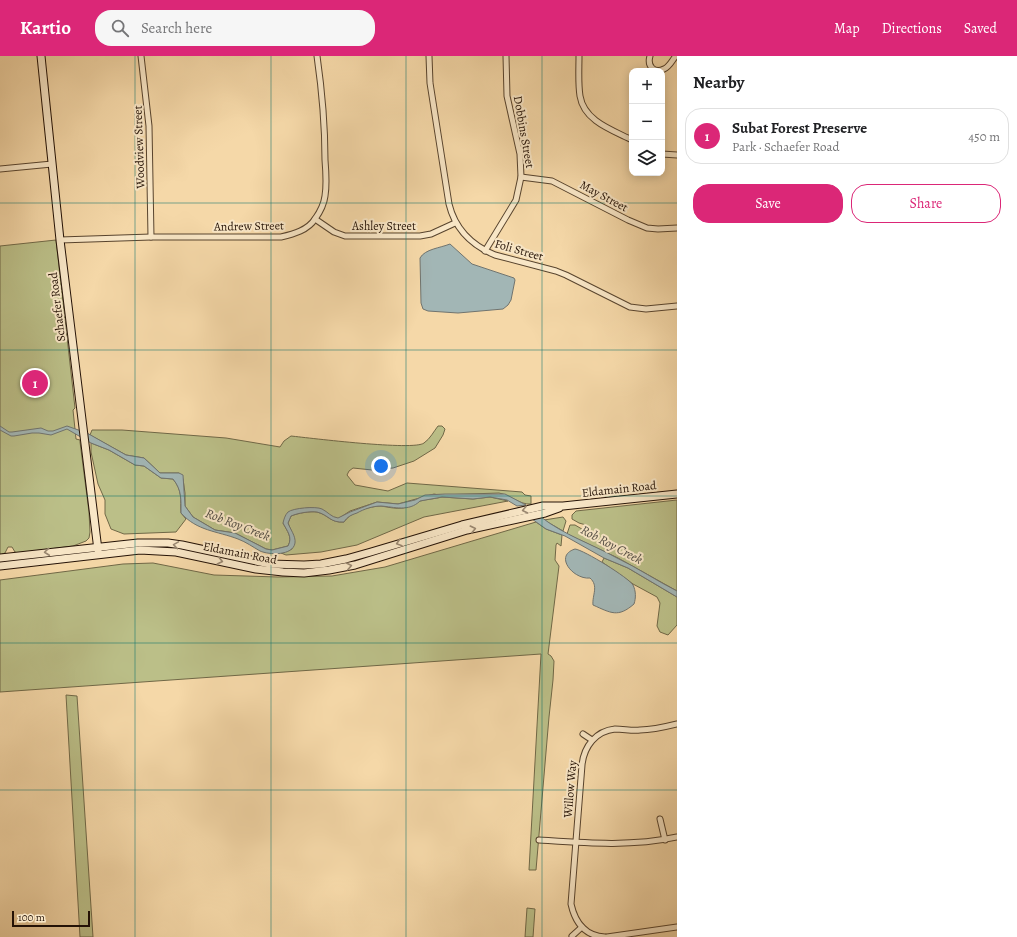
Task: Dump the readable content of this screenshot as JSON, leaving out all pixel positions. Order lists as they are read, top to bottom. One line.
{"streets":{"main road":["Schaefer Road","Eldamain Road"],"street":["Dobbins Street","Woodview Street","May Street","Andrew Street","Ashley Street","Foli Street","Willow Way"]},"crossings":[["Dobbins Street","May Street"],["Dobbins Street","Foli Street"],["Woodview Street","Andrew Street"],["Andrew Street","Ashley Street"],["Andrew Street","Schaefer Road"],["Ashley Street","Foli Street"],["Schaefer Road","Eldamain Road"]],"water":["Rob Roy Creek"],"scale_bar":"100 m","page":{"header":"Kartio","search":"Search here","nav":["Map","Directions","Saved"],"heading":"Nearby","map_buttons":["+","−"],"list":[{"mark":"1","name":"Subat Forest Preserve","note":"Park · Schaefer Road","value":"450 m"}],"buttons":["Save","Share"],"pins":"1","scale":"100 m"}}
